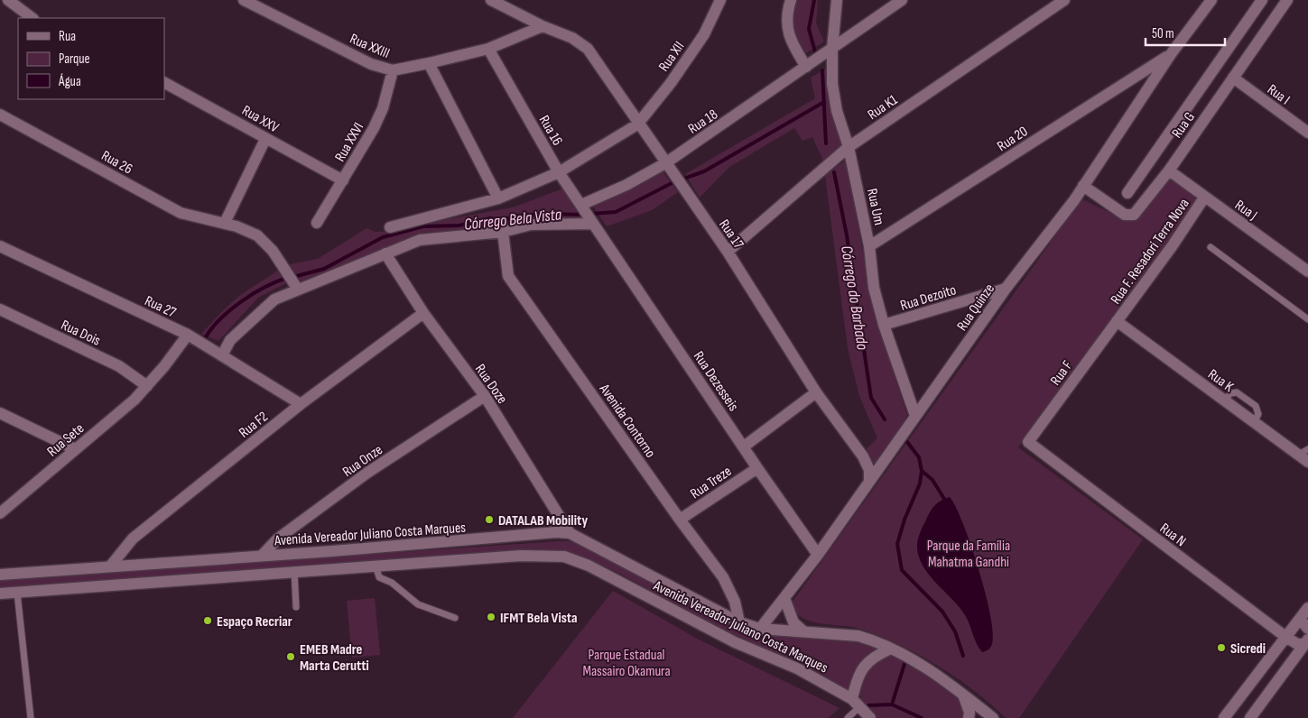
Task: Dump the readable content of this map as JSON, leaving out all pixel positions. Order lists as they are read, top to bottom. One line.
{"streets":{"street":["Rua XXIII","Rua XII","Rua I","Rua K1","Rua XXV","Rua 18","Rua G","Rua 16","Rua 20","Rua XXVI","Rua 26","Rua Um","Rua J","Rua 17","Rua F. Resadori Terra Nova","Rua Dezoito","Rua 27","Rua Quinze","Rua Dois","Rua F","Rua K","Rua Dezesseis","Rua Doze","Avenida Contorno","Rua F2","Rua Sete","Rua Onze","Rua Treze","Avenida Vereador Juliano Costa Marques","Rua N"]},"crossings":[["Rua XXIII","Rua 16"],["Rua XXIII","Rua XXVI"],["Rua XXIII","Rua 17"],["Rua XII","Rua 16"],["Rua XII","Rua 17"],["Rua I","Rua G"],["Rua K1","Rua Um"],["Rua K1","Rua 17"],["Rua XXV","Rua XXVI"],["Rua 18","Rua 16"],["Rua 18","Rua Um"],["Rua 18","Rua 17"],["Rua G","Rua J"],["Rua G","Rua Quinze"],["Rua 16","Rua Dezesseis"],["Rua 20","Rua Um"],["Rua 20","Rua Quinze"],["Rua Um","Rua Dezoito"],["Rua Um","Rua Quinze"],["Rua J","Rua F. Resadori Terra Nova"],["Rua 17","Rua Quinze"],["Rua F. Resadori Terra Nova","Rua F"],["Rua F. Resadori Terra Nova","Rua K"],["Rua Dezoito","Rua Quinze"],["Rua 27","Rua F2"],["Rua 27","Rua Sete"],["Rua Quinze","Rua Dezesseis"],["Rua Quinze","Avenida Vereador Juliano Costa Marques"],["Rua Dois","Rua Sete"],["Rua F","Rua K"],["Rua F","Rua N"],["Rua Dezesseis","Rua Treze"],["Rua Doze","Rua F2"],["Rua Doze","Rua Onze"],["Rua Doze","Avenida Vereador Juliano Costa Marques"],["Avenida Contorno","Rua Treze"],["Avenida Contorno","Avenida Vereador Juliano Costa Marques"],["Rua F2","Avenida Vereador Juliano Costa Marques"],["Rua Onze","Avenida Vereador Juliano Costa Marques"]],"water":["Córrego Bela Vista","Córrego do Barbado"],"parks":["Parque da Família Mahatma Gandhi","Parque Estadual Massairo Okamura"],"places":["DATALAB Mobility","IFMT Bela Vista","Espaço Recriar","Sicredi","EMEB Madre Marta Cerutti"],"legend":["Rua","Parque","Água"],"scale_bar":"50 m"}
